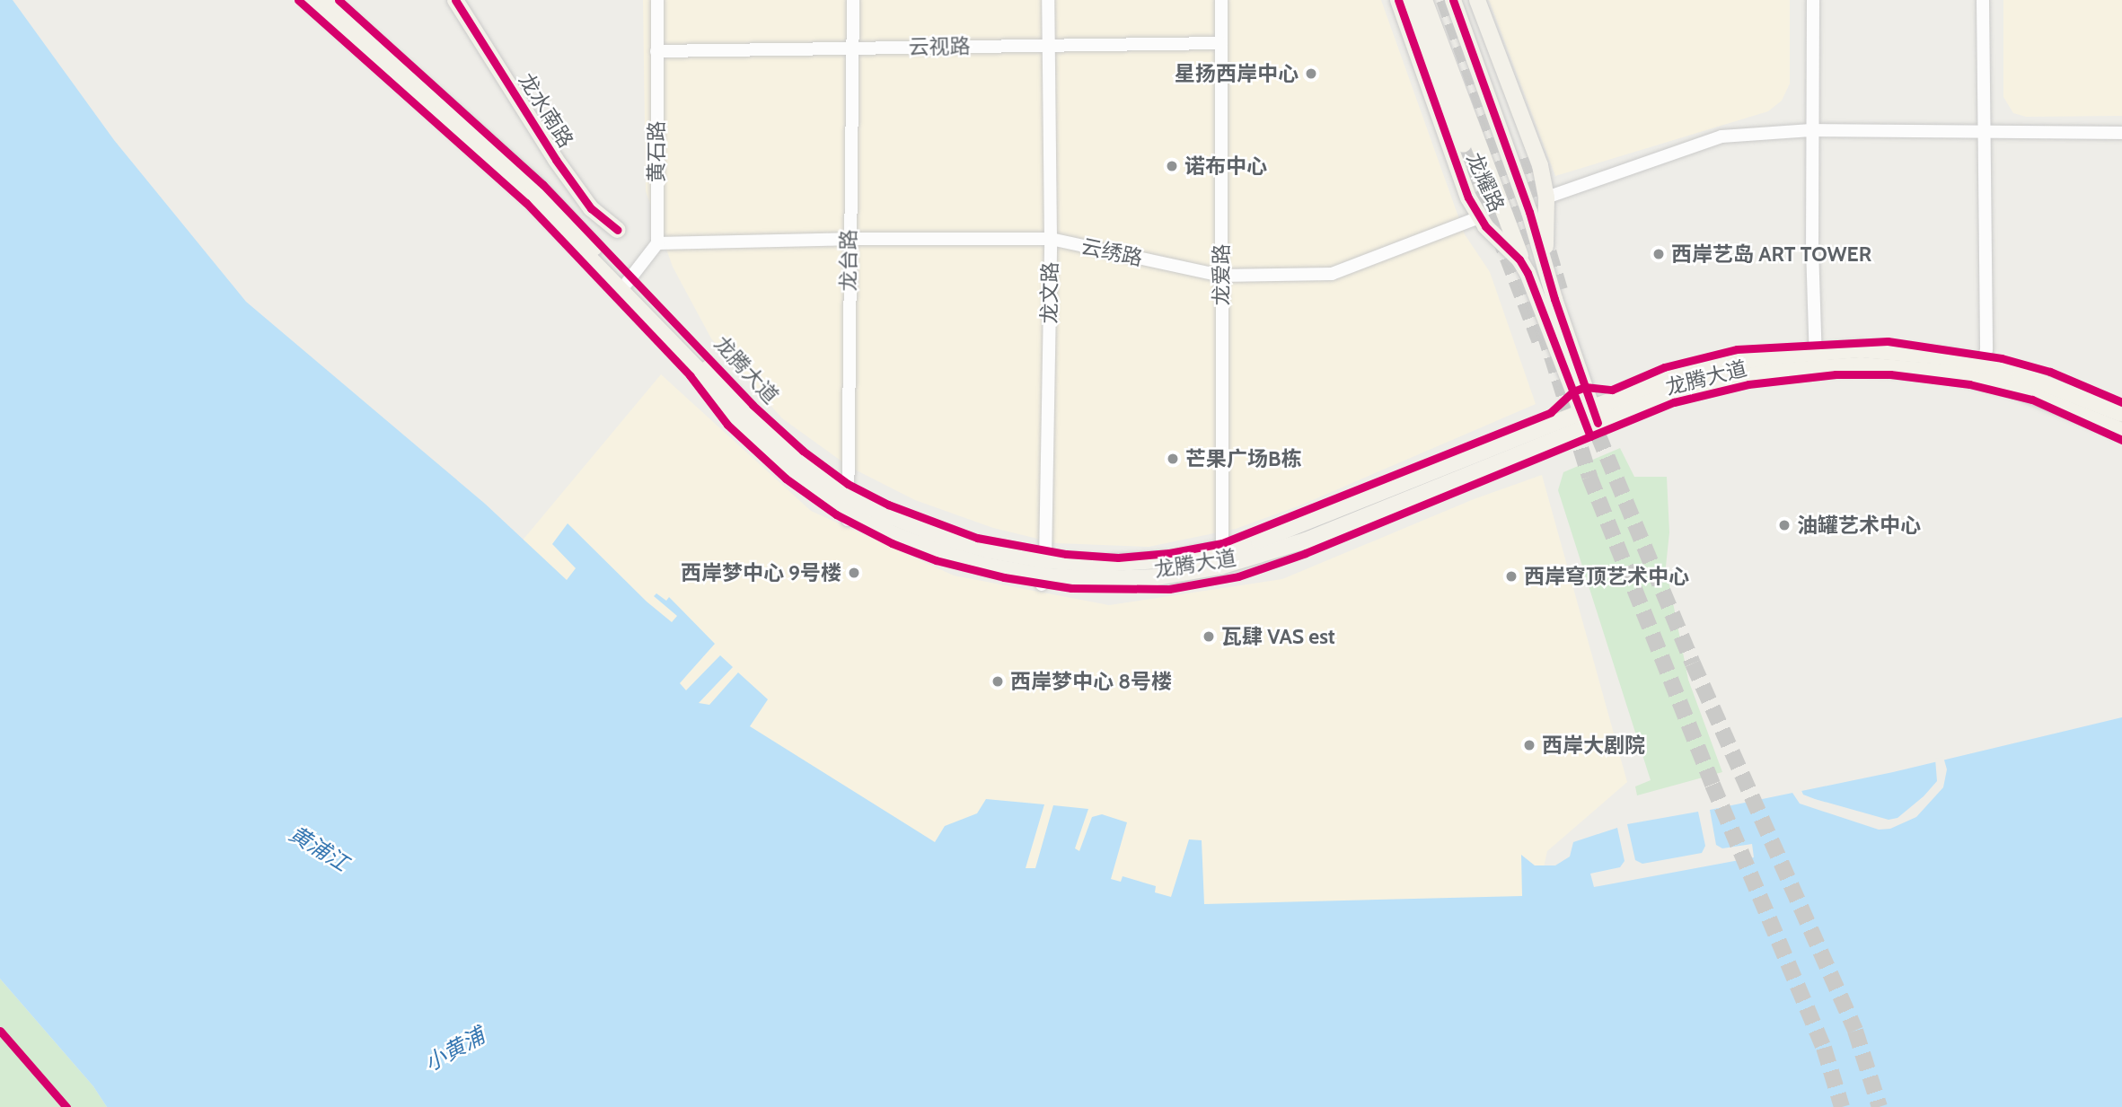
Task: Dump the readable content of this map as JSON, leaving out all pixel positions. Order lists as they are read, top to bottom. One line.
{"streets":{"main road":["龙水南路","龙耀路","龙腾大道"],"street":["云视路","黄石路","云绣路","龙台路","龙爱路","龙文路"]},"crossings":[["云视路","黄石路"],["云视路","龙台路"],["云视路","龙爱路"],["云视路","龙文路"],["黄石路","云绣路"],["龙耀路","云绣路"],["龙耀路","龙腾大道"],["云绣路","龙台路"],["云绣路","龙爱路"],["云绣路","龙文路"],["龙台路","龙腾大道"],["龙爱路","龙腾大道"],["龙文路","龙腾大道"]],"water":["黄浦江","小黄浦"],"places":["星扬西岸中心","诺布中心","西岸艺岛 ART TOWER","芒果广场B栋","油罐艺术中心","西岸梦中心 9号楼","西岸穹顶艺术中心","瓦肆 VAS est","西岸梦中心 8号楼","西岸大剧院"]}
